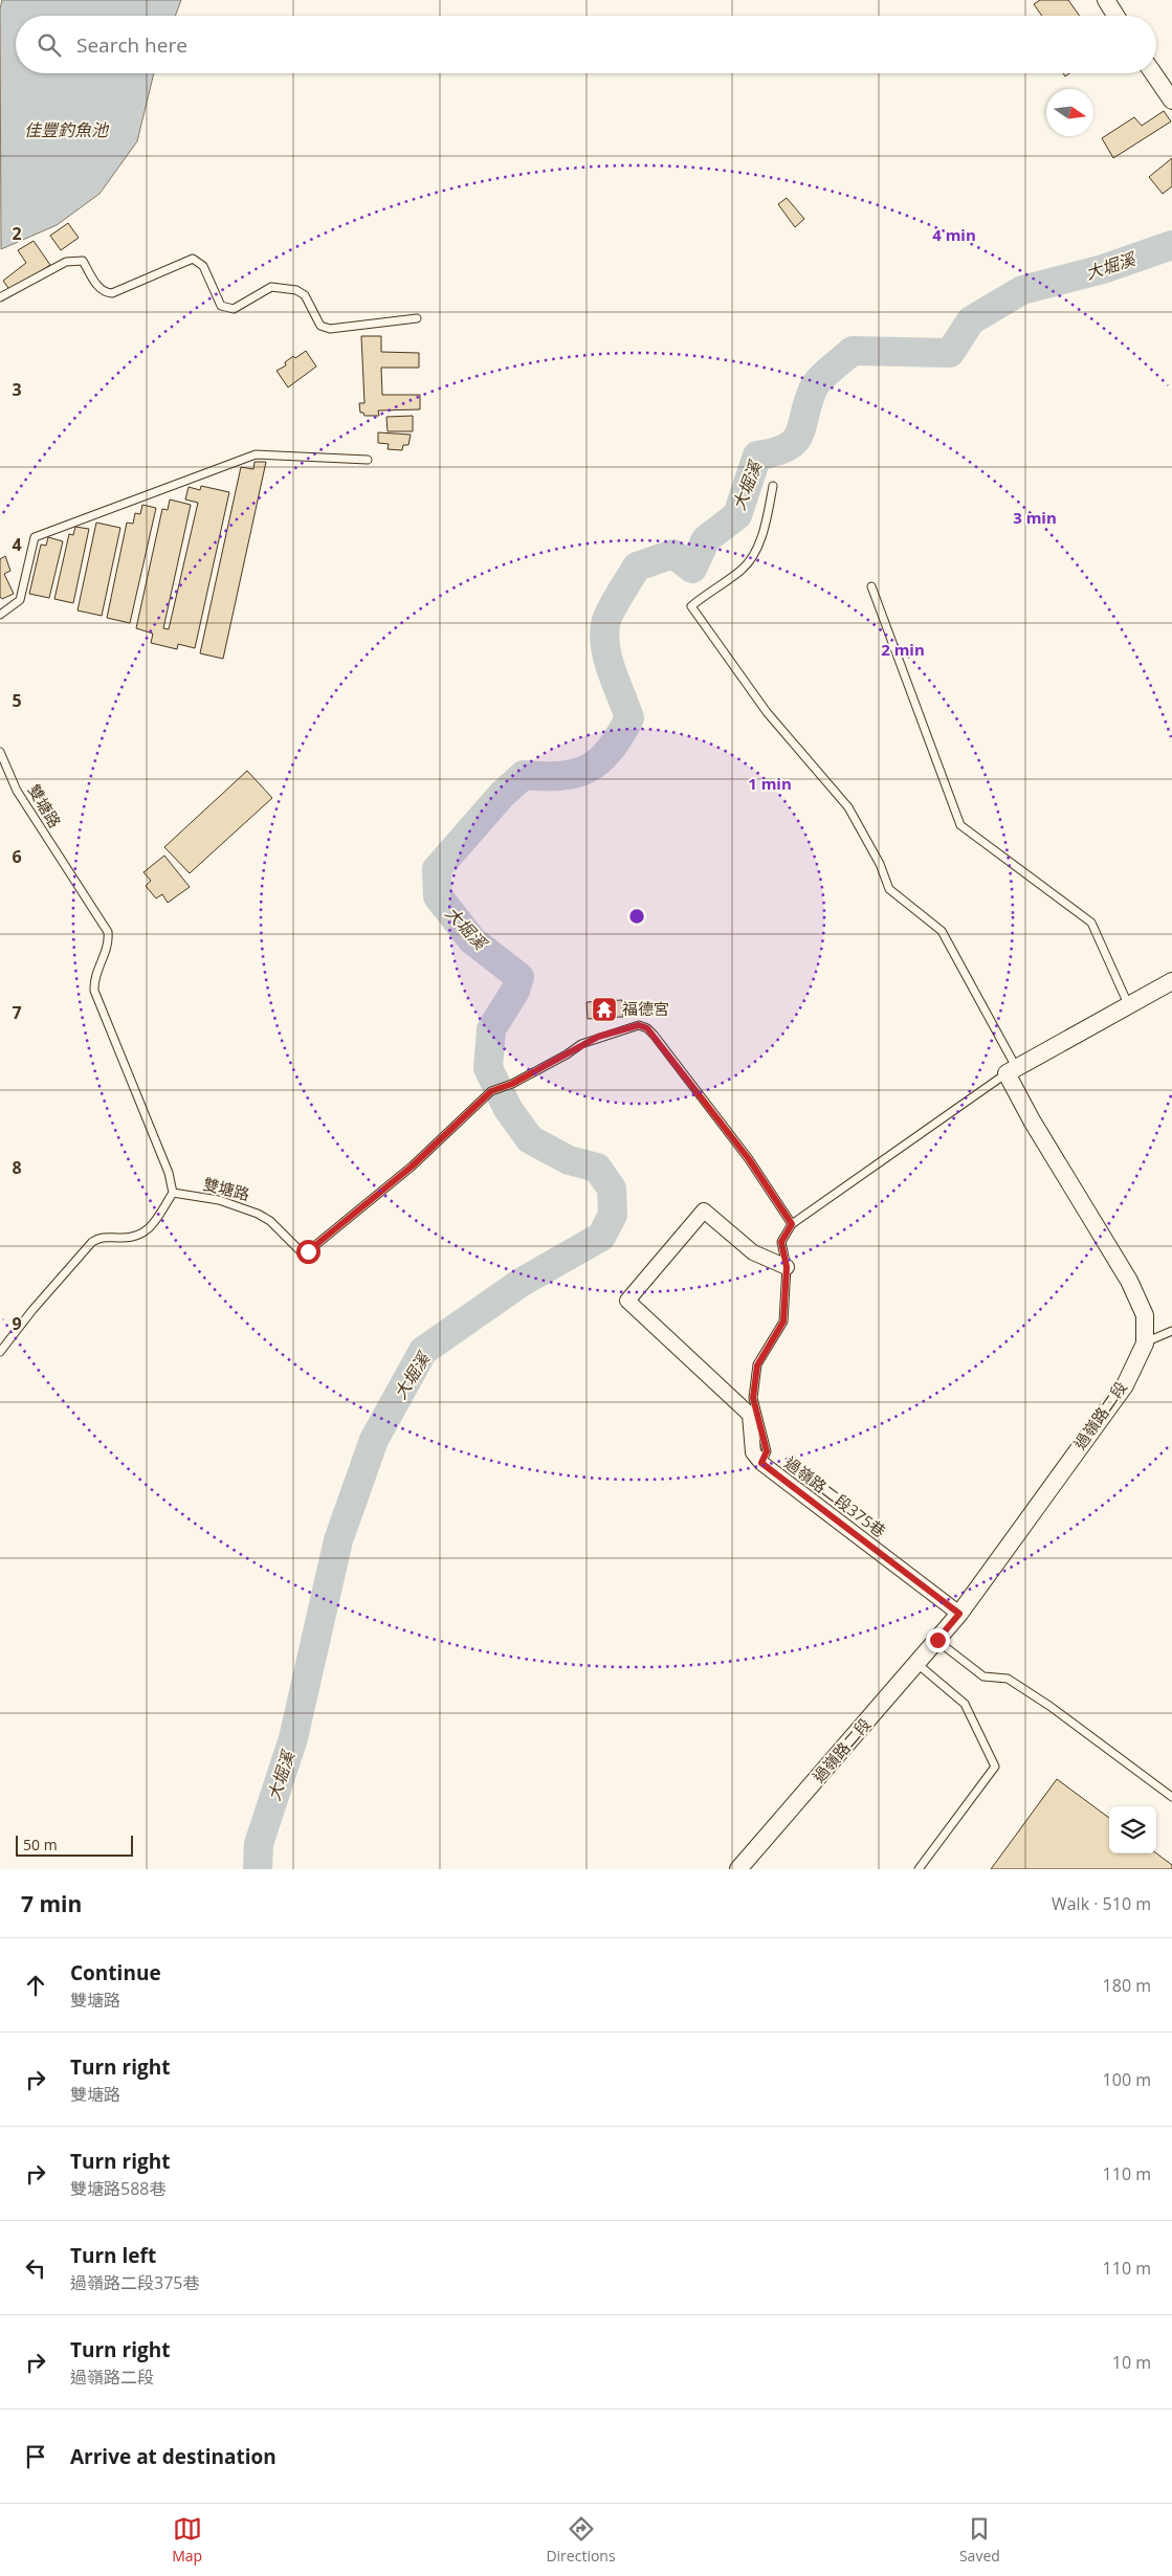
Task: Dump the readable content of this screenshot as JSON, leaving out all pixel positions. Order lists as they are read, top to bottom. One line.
{"streets":{"street":["過嶺路二段","過嶺路二段375巷"],"lane":["雙塘路"]},"crossings":[["過嶺路二段","過嶺路二段375巷"]],"water":["佳豐釣魚池","大堀溪"],"places":{"temple":["福德宮"]},"scale_bar":"50 m","north":"right","page":{"search":"Search here","scale":"50 m","heading":["7 min","Walk · 510 m"],"list":[["Continue","雙塘路","180 m"],["Turn right","雙塘路","100 m"],["Turn right","雙塘路588巷","110 m"],["Turn left","過嶺路二段375巷","110 m"],["Turn right","過嶺路二段","10 m"],"Arrive at destination"],"nav":["Map","Directions","Saved"]},"grid":{"rows":["2","3","4","5","6","7","8","9"]},"rings":["4 min","3 min","2 min","1 min"]}
